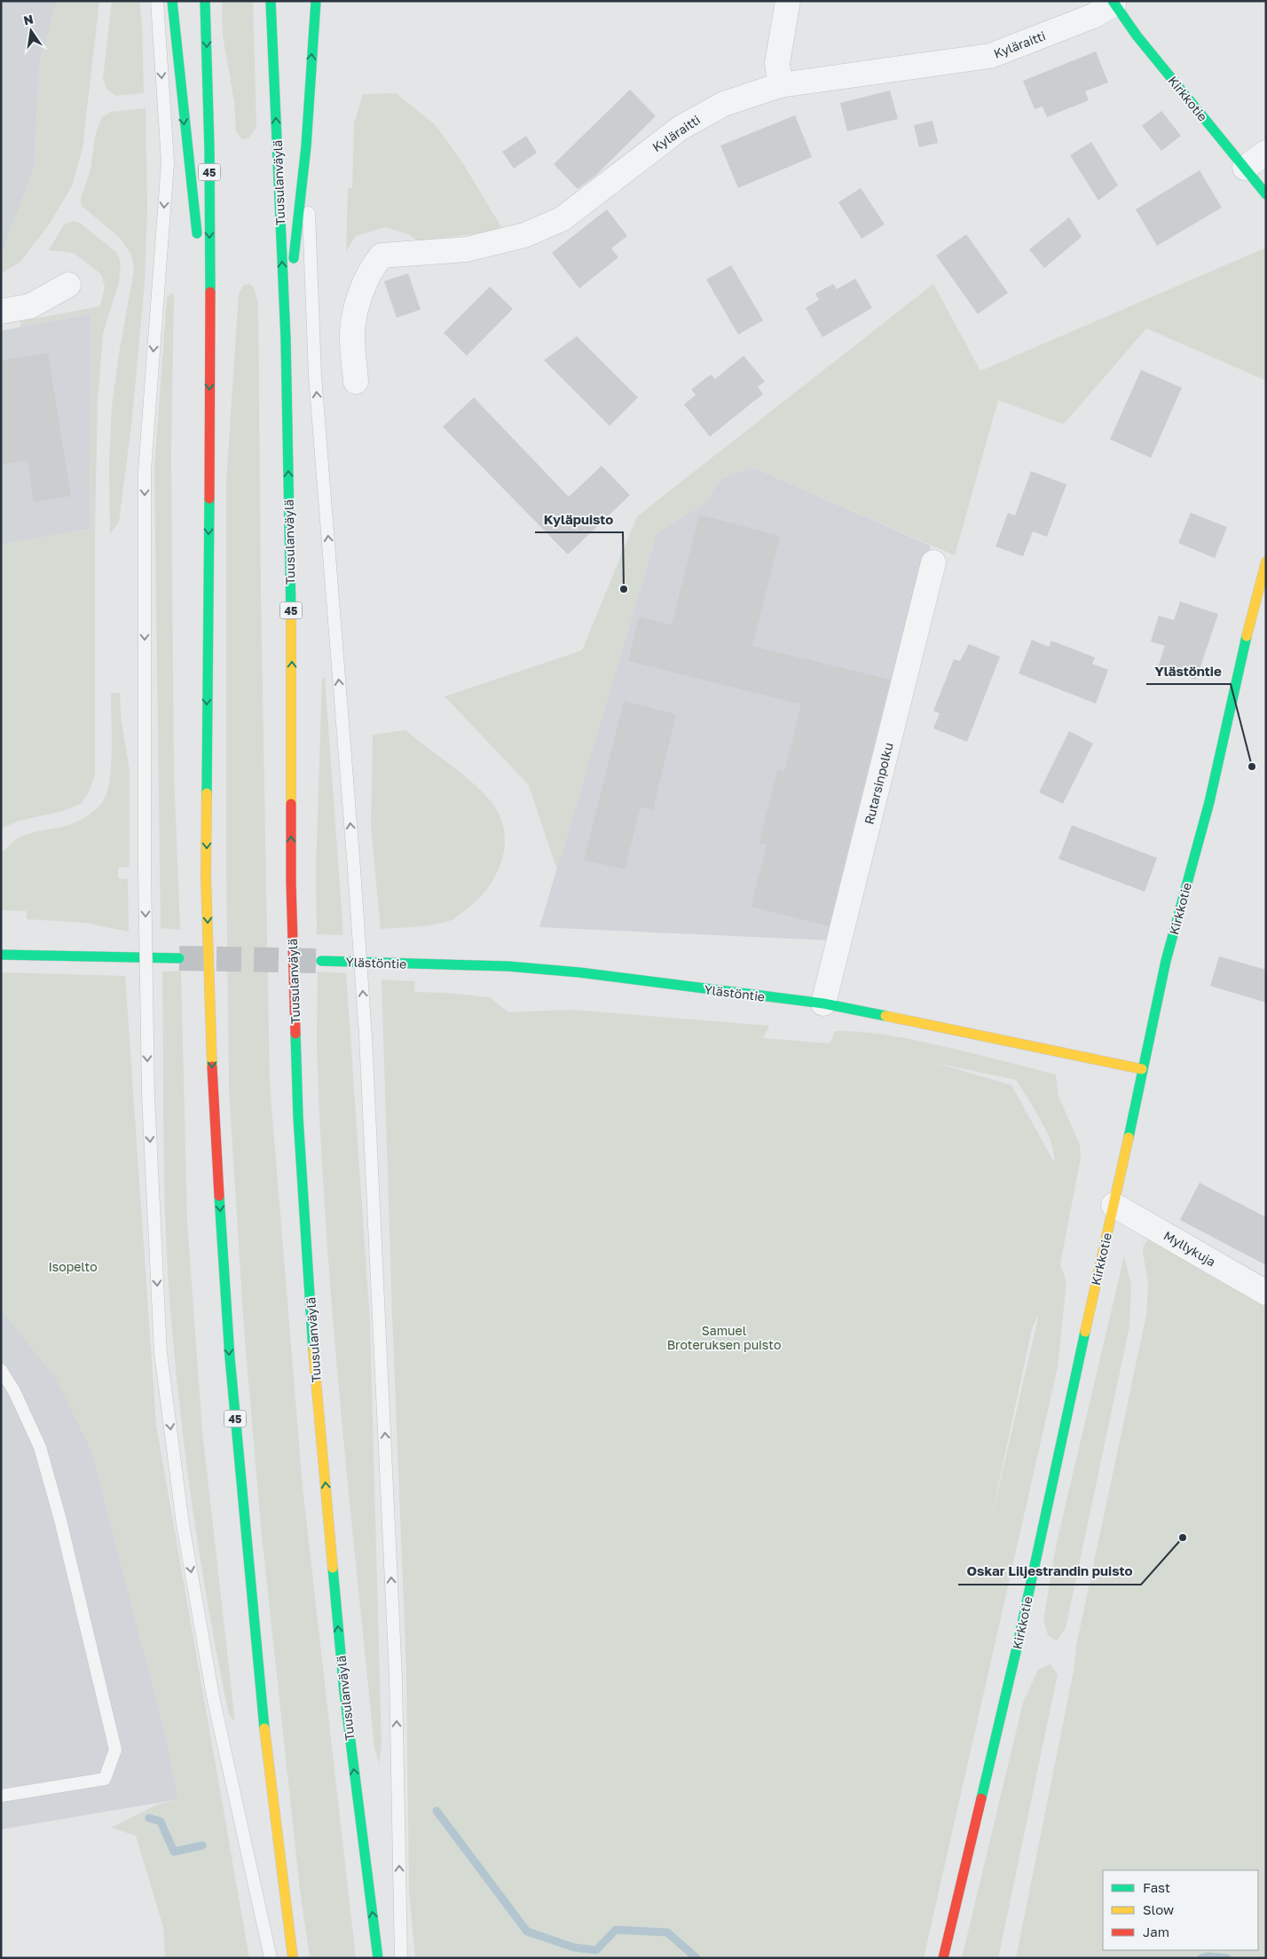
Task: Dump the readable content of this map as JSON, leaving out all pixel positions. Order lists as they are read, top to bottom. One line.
{"streets":{"main road":["Kirkkotie","45","Tuusulanväylä","Ylästöntie"],"street":["Kyläraitti","Rutarsinpolku","Myllykuja"]},"crossings":[["Kyläraitti","Kirkkotie"],["Kirkkotie","Ylästöntie"],["Kirkkotie","Myllykuja"],["Rutarsinpolku","Ylästöntie"]],"parks":["Isopelto","Samuel Broteruksen puisto"],"places":["Kyläpuisto","Ylästöntie","Oskar Liljestrandin puisto"],"legend":["Fast","Slow","Jam"],"north":"top"}
